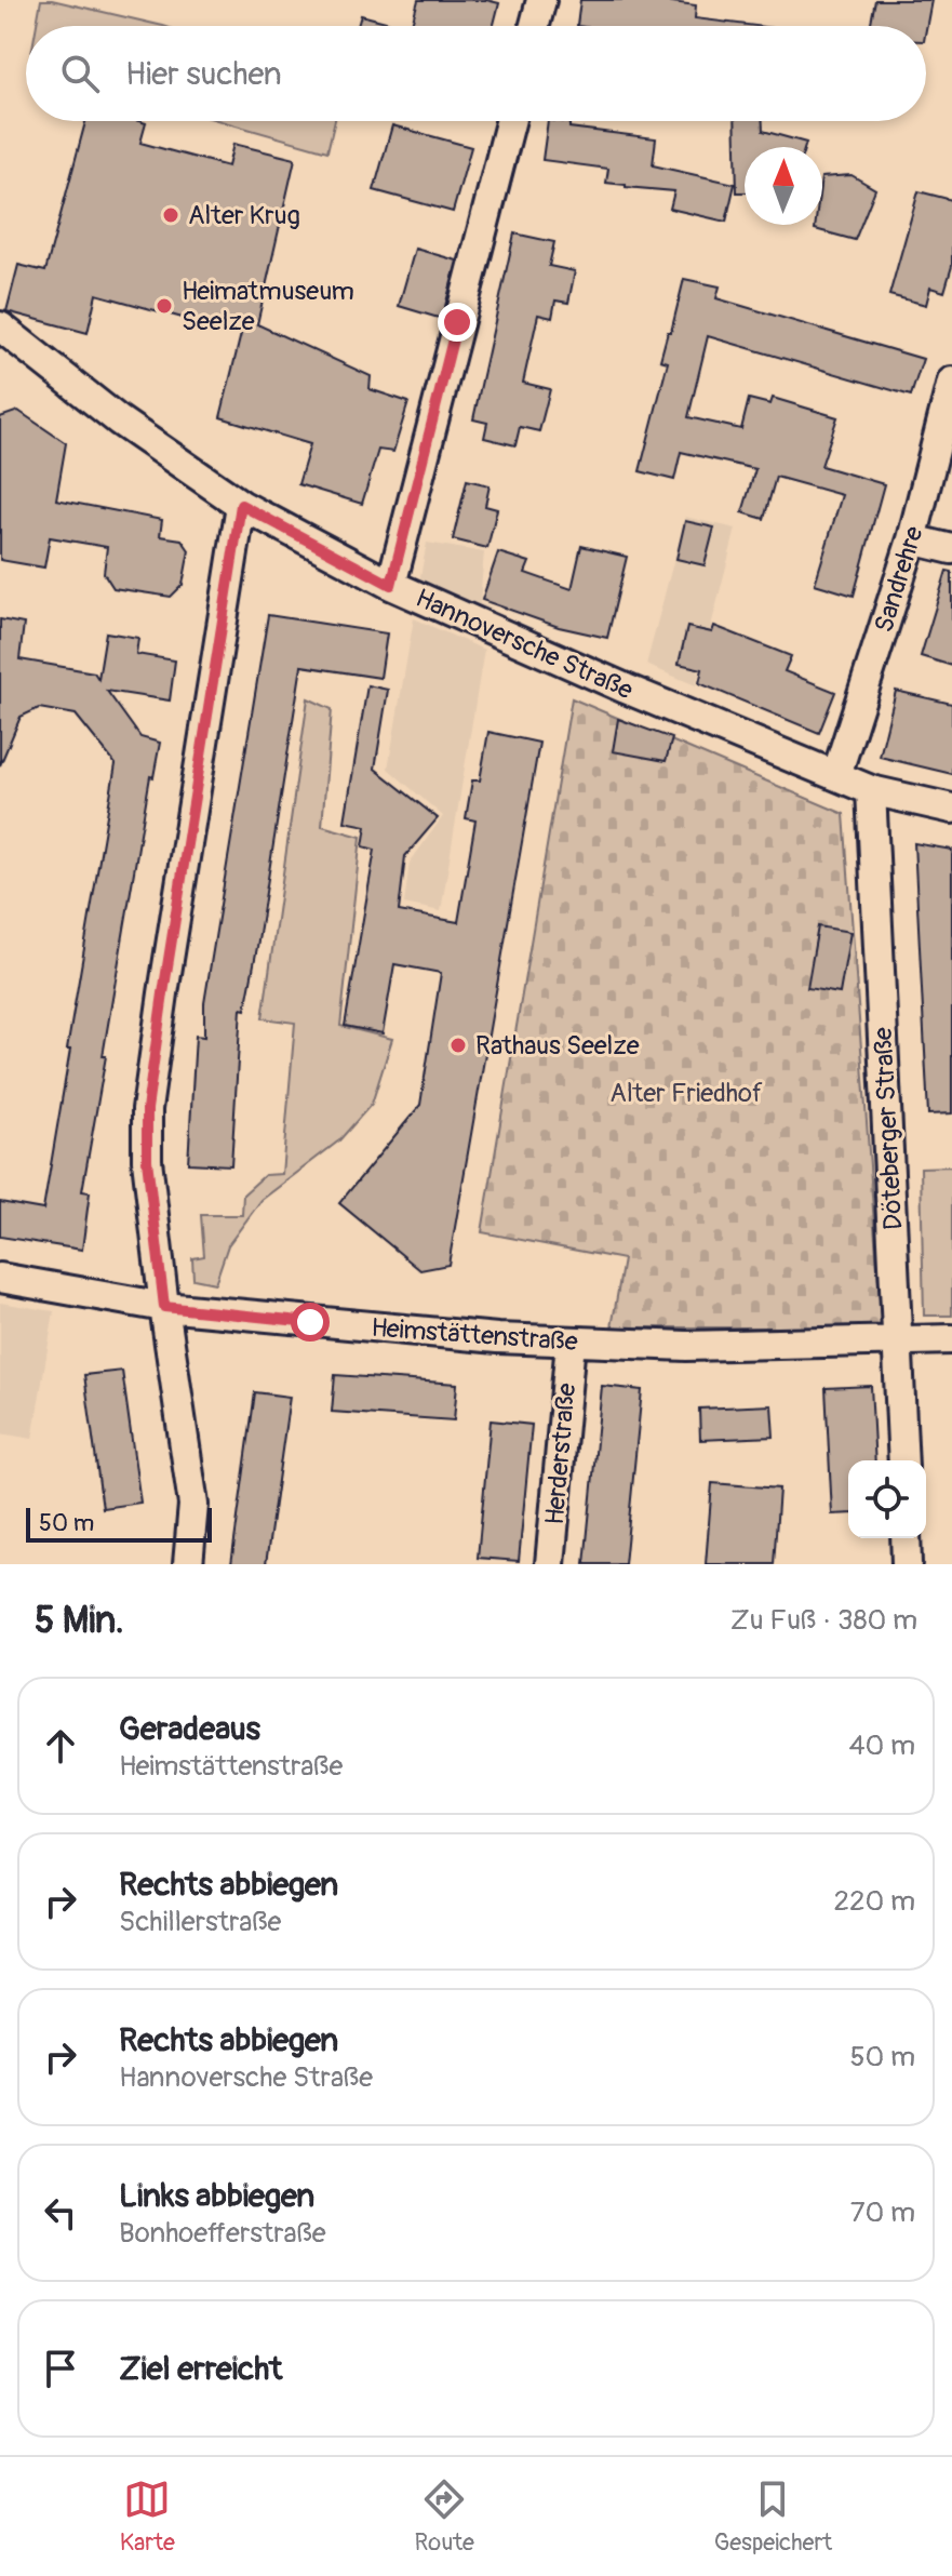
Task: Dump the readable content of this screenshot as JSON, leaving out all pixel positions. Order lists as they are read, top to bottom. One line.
{"streets":{"street":["Sandrehre","Hannoversche Straße","Döteberger Straße","Heimstättenstraße","Herderstraße"]},"crossings":[["Sandrehre","Hannoversche Straße"],["Hannoversche Straße","Döteberger Straße"],["Döteberger Straße","Heimstättenstraße"],["Heimstättenstraße","Herderstraße"]],"parks":["Alter Friedhof"],"places":["Alter Krug","Heimatmuseum Seelze","Rathaus Seelze"],"scale_bar":"50 m","north":"top","page":{"search":"Hier suchen","scale":"50 m","heading":["5 Min.","Zu Fuß · 380 m"],"list":[["Geradeaus","Heimstättenstraße","40 m"],["Rechts abbiegen","Schillerstraße","220 m"],["Rechts abbiegen","Hannoversche Straße","50 m"],["Links abbiegen","Bonhoefferstraße","70 m"],"Ziel erreicht"],"nav":["Karte","Route","Gespeichert"]}}
